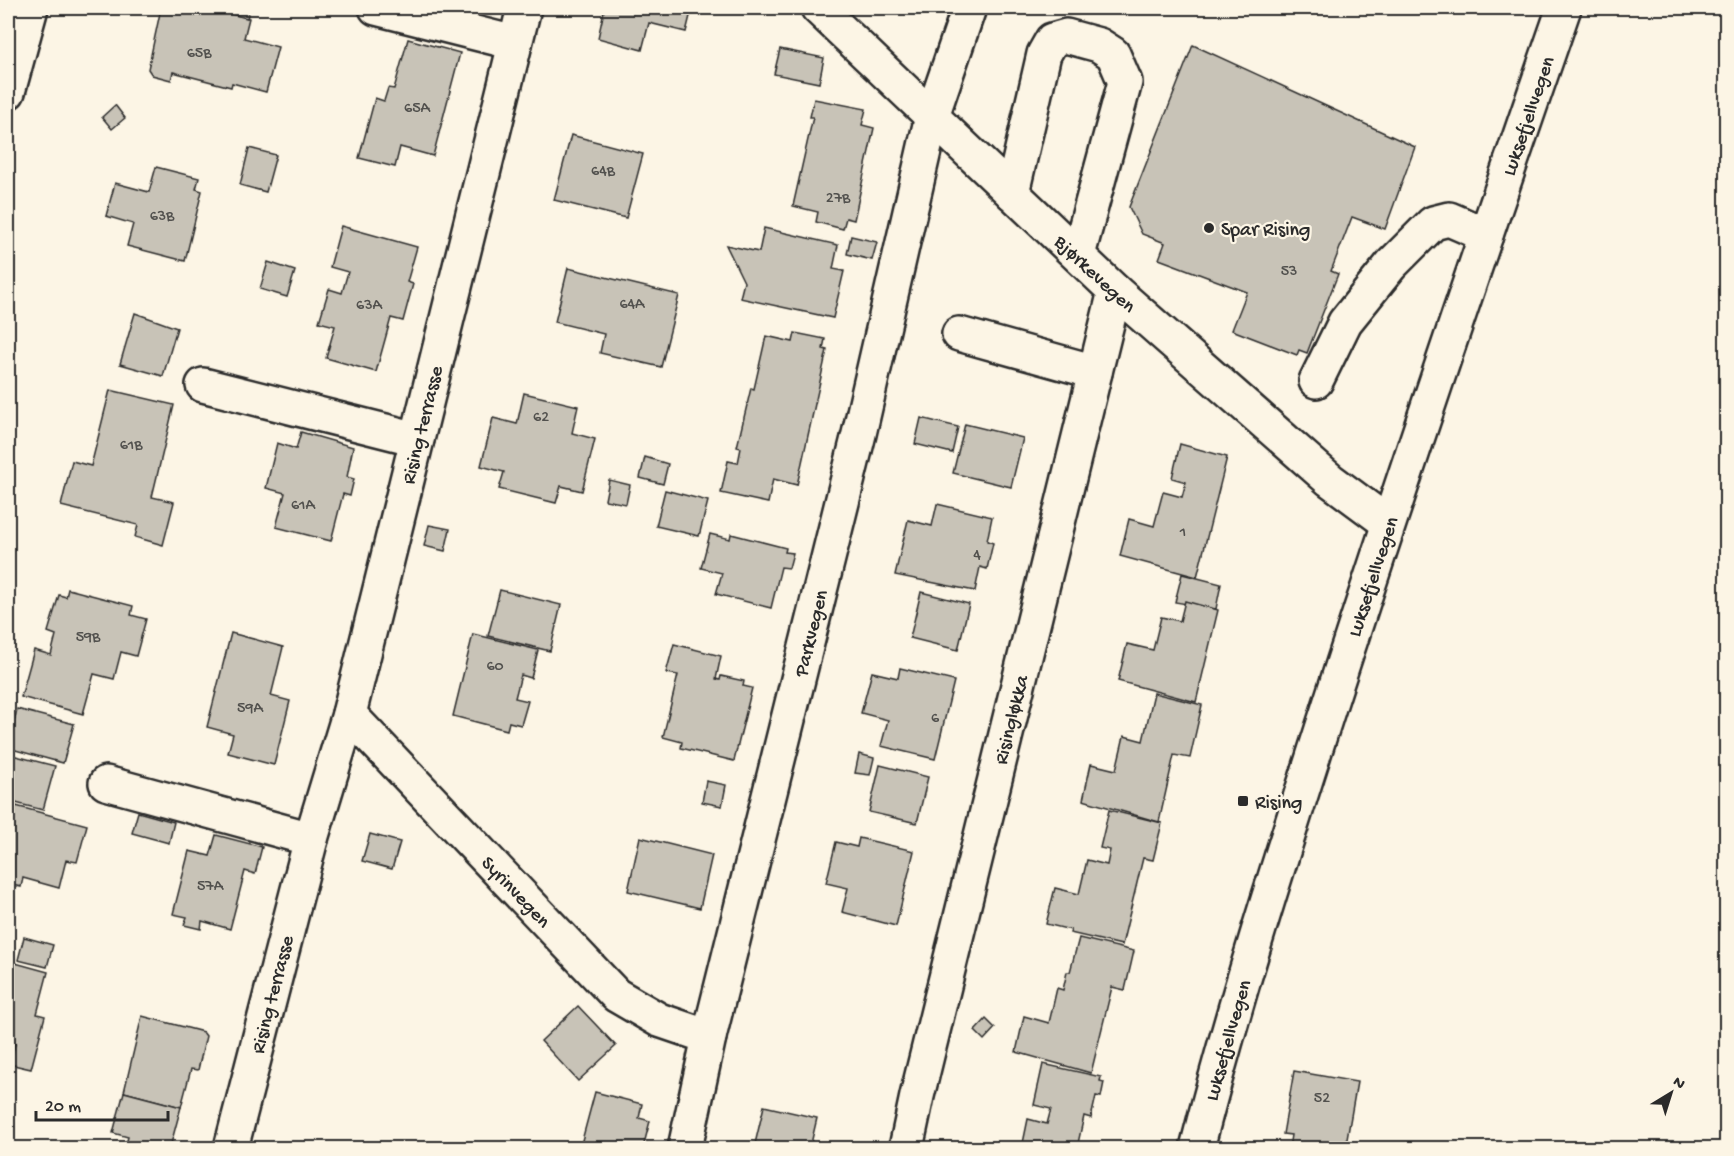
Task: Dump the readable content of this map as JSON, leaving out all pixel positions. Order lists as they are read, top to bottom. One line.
{"streets":{"street":["Luksefjellvegen","Bjørkevegen","Rising terrasse","Parkvegen","Risingløkka","Syrinvegen"]},"crossings":[["Luksefjellvegen","Bjørkevegen"],["Bjørkevegen","Parkvegen"],["Bjørkevegen","Risingløkka"],["Rising terrasse","Syrinvegen"],["Parkvegen","Syrinvegen"]],"places":{"other":["Spar Rising"],"transit":["Rising"]},"house_numbers":["65B","65A","64B","27B","63B","53","64A","63A","62","61B","61A","1","4","59B","60","59A","6","57A","52"],"scale_bar":"20 m","north":"top right"}
